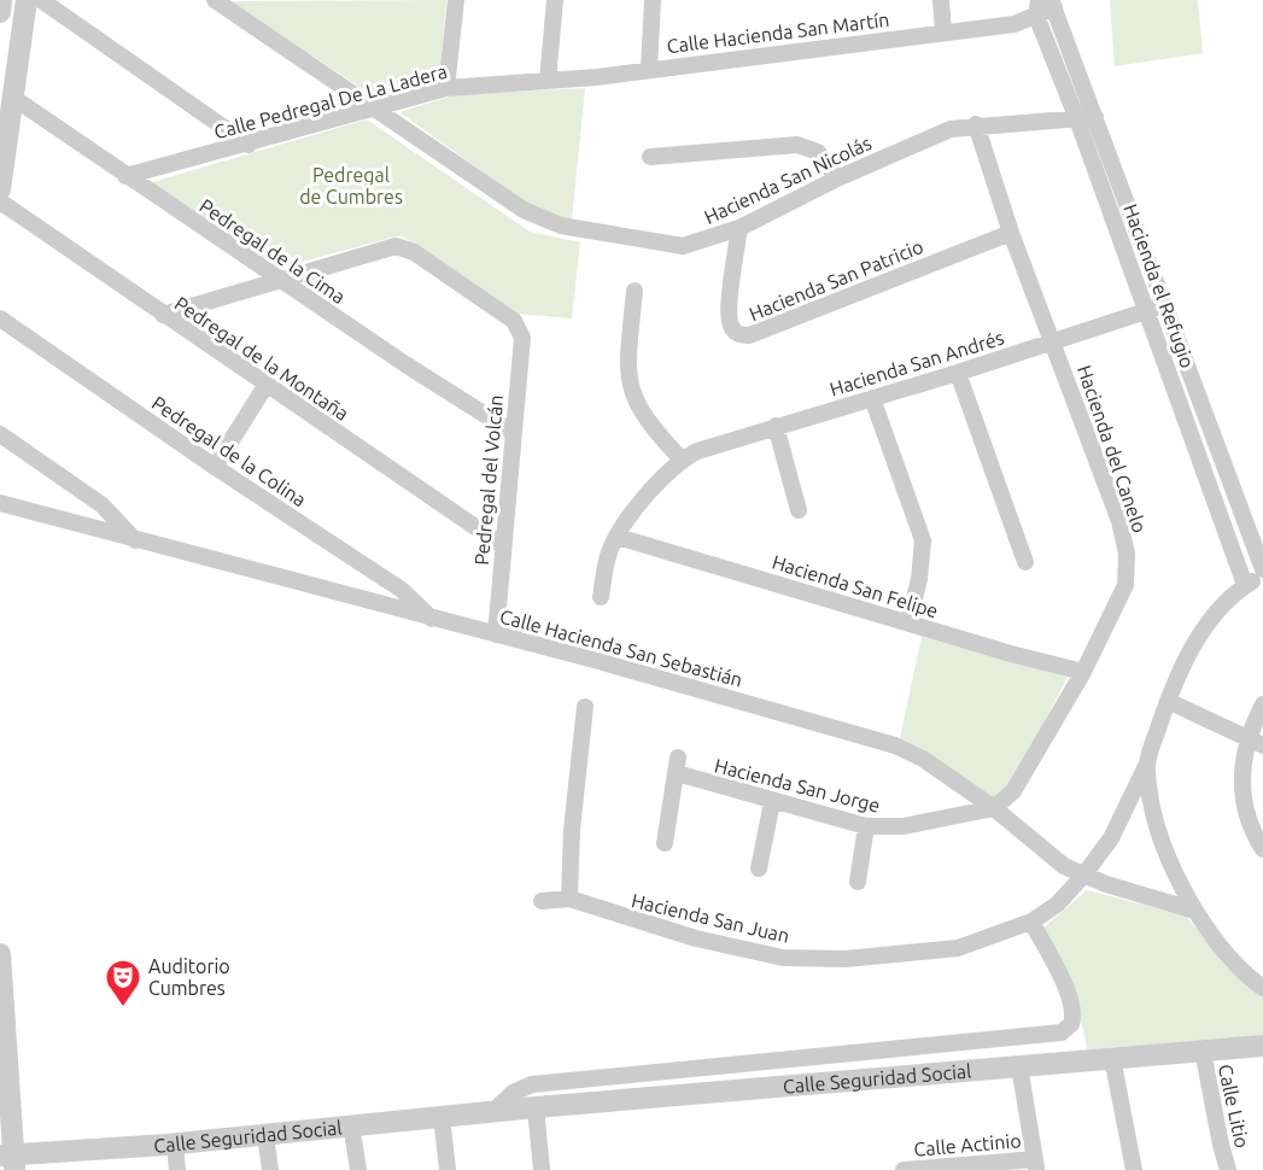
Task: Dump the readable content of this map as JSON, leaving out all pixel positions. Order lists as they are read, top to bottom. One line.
{"streets":{"street":["Calle Hacienda San Martín","Calle Pedregal De La Ladera","Hacienda San Nicolás","Pedregal de la Cima","Hacienda San Patricio","Hacienda el Refugio","Pedregal de la Montaña","Hacienda San Andrés","Hacienda del Canelo","Pedregal de la Colina","Pedregal del Volcán","Hacienda San Felipe","Calle Hacienda San Sebastián","Hacienda San Jorge","Hacienda San Juan","Calle Seguridad Social","Calle Litio","Calle Actinio"]},"crossings":[["Calle Hacienda San Martín","Calle Pedregal De La Ladera"],["Calle Hacienda San Martín","Hacienda el Refugio"],["Calle Pedregal De La Ladera","Hacienda San Nicolás"],["Calle Pedregal De La Ladera","Pedregal de la Cima"],["Hacienda San Nicolás","Hacienda San Patricio"],["Hacienda San Nicolás","Hacienda el Refugio"],["Hacienda San Nicolás","Hacienda del Canelo"],["Pedregal de la Cima","Pedregal del Volcán"],["Hacienda San Patricio","Hacienda del Canelo"],["Hacienda el Refugio","Hacienda San Andrés"],["Hacienda el Refugio","Hacienda San Juan"],["Pedregal de la Montaña","Pedregal del Volcán"],["Hacienda San Andrés","Hacienda del Canelo"],["Hacienda del Canelo","Hacienda San Felipe"],["Hacienda del Canelo","Calle Hacienda San Sebastián"],["Hacienda del Canelo","Hacienda San Jorge"],["Pedregal de la Colina","Calle Hacienda San Sebastián"],["Pedregal del Volcán","Calle Hacienda San Sebastián"],["Calle Hacienda San Sebastián","Hacienda San Jorge"],["Calle Hacienda San Sebastián","Hacienda San Juan"],["Hacienda San Juan","Calle Seguridad Social"],["Calle Seguridad Social","Calle Litio"]],"parks":["Pedregal de Cumbres"],"places":{"theatre":["Auditorio Cumbres"]}}
